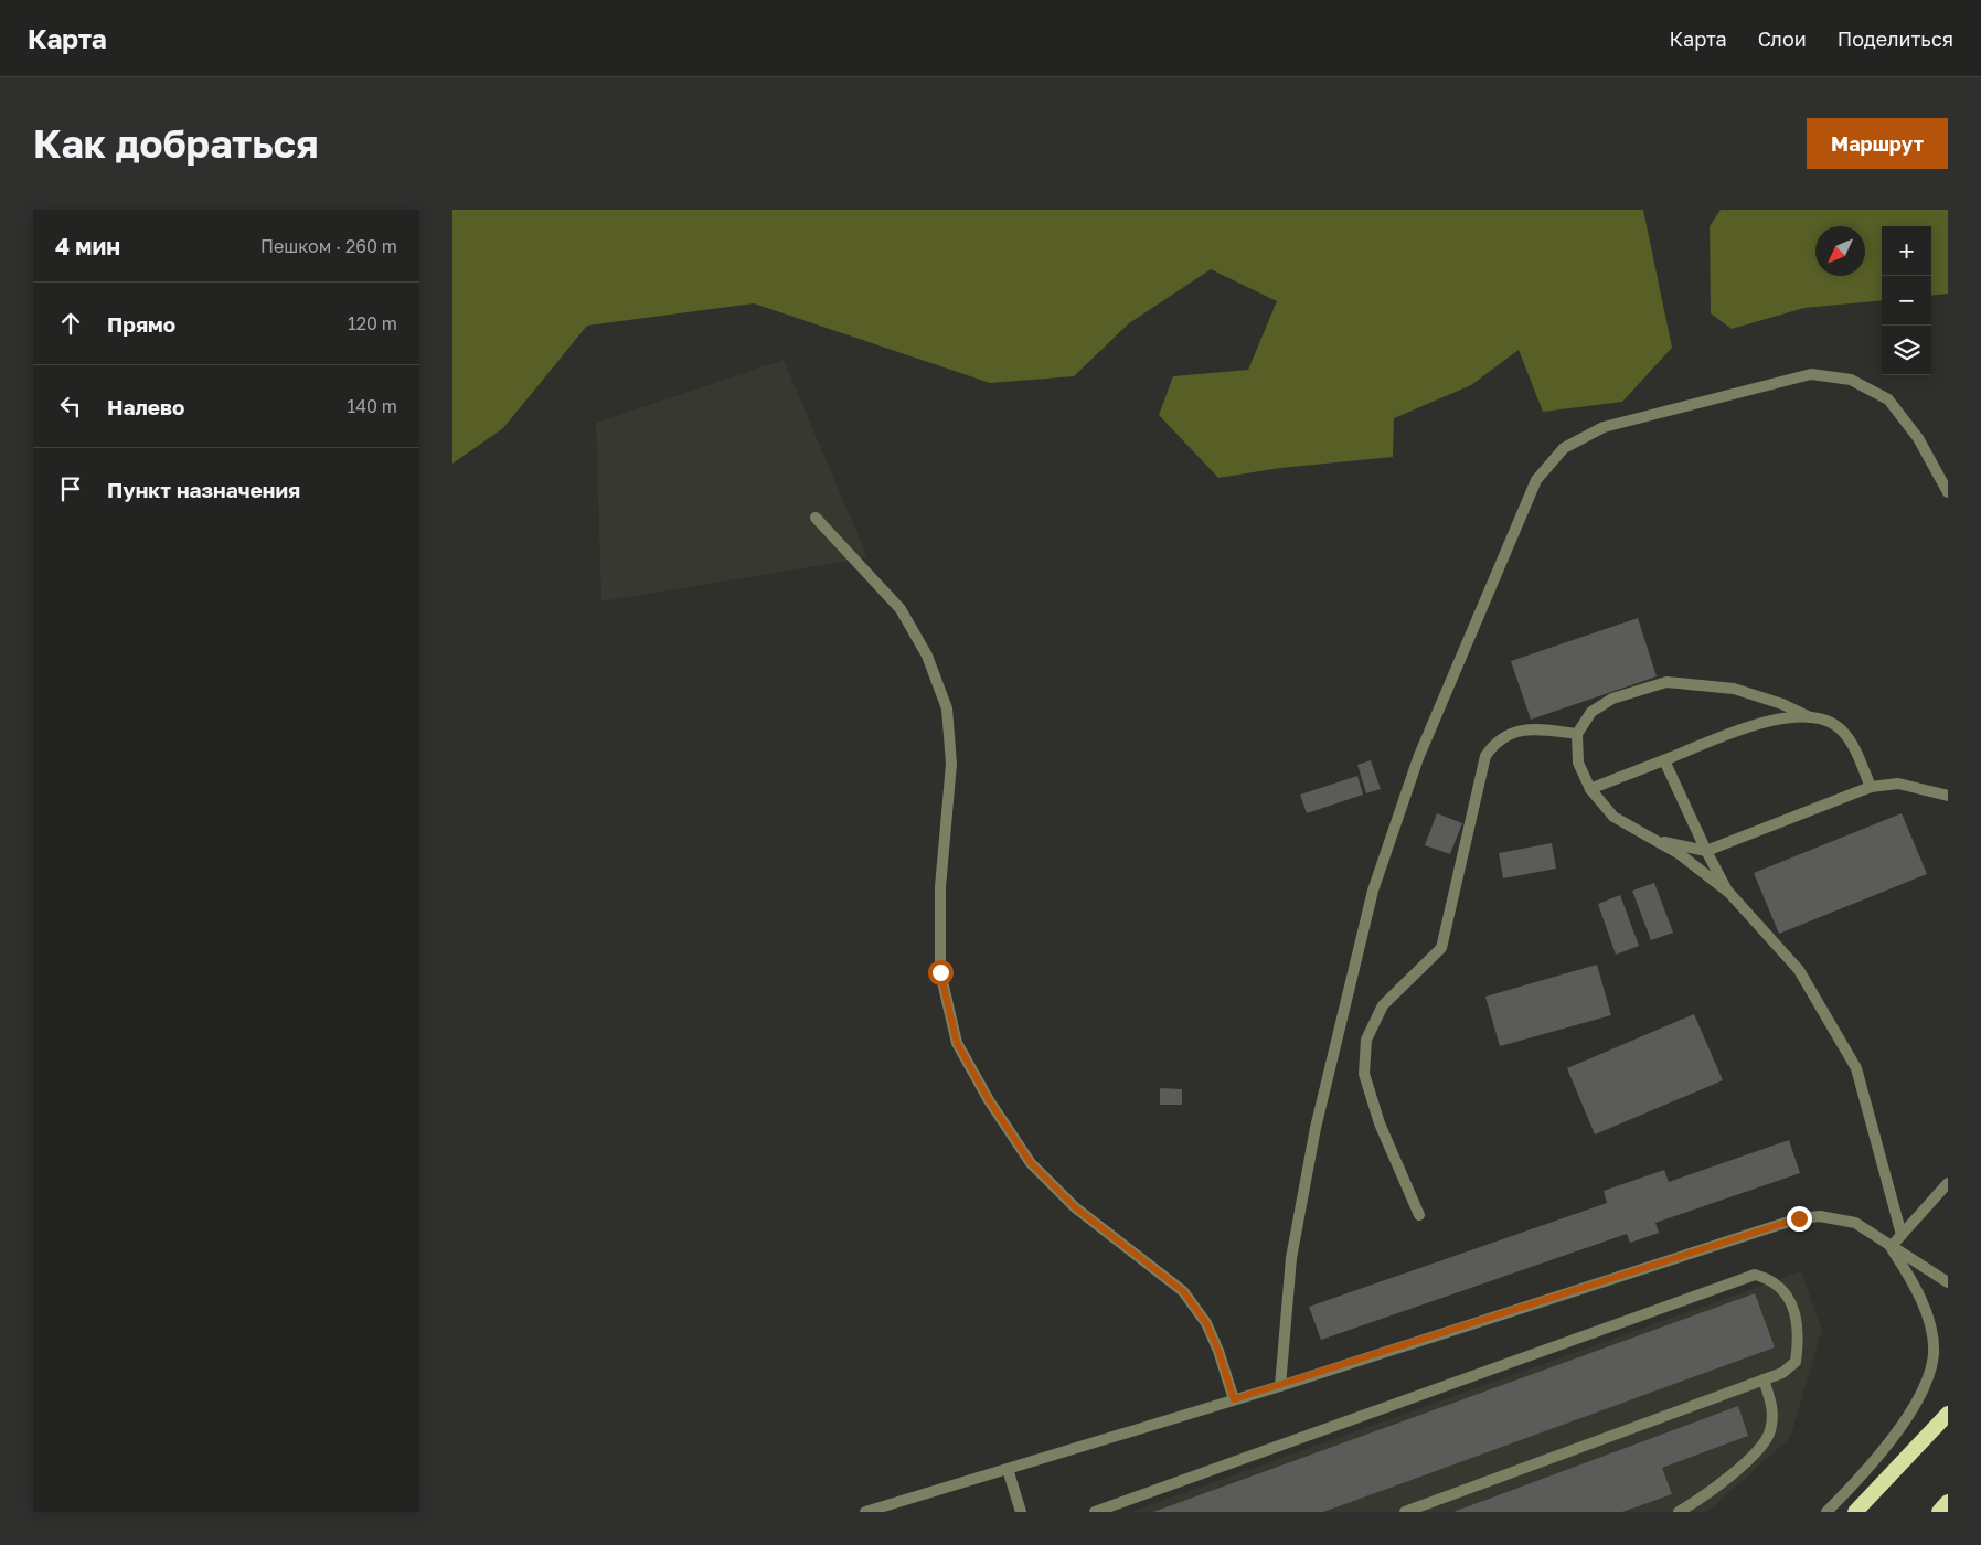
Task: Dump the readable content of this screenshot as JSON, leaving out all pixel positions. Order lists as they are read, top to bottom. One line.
{"north":"bottom left","page":{"header":"Карта","nav":["Карта","Слои","Поделиться"],"buttons":"Маршрут","title":"Как добраться","heading":["4 мин","Пешком · 260 m"],"map_buttons":["+","−"],"list":[["Прямо","120 m"],["Налево","140 m"],"Пункт назначения"]}}
